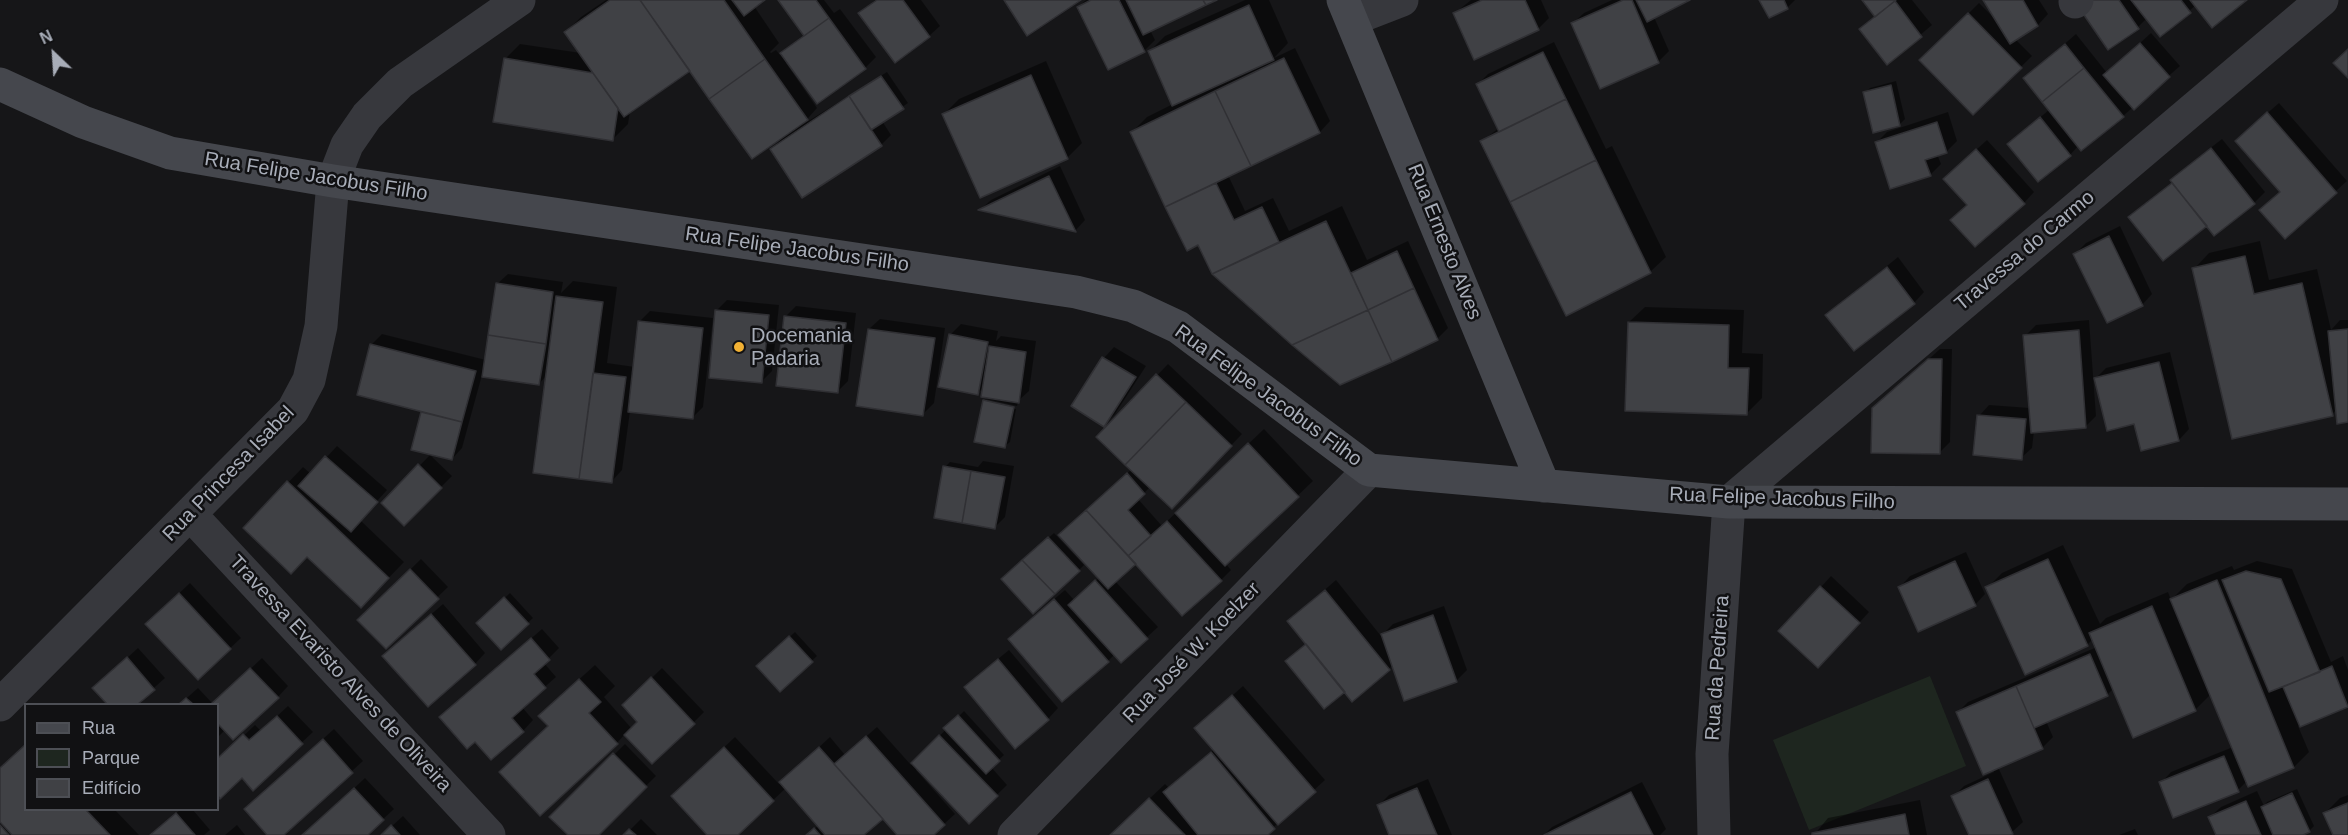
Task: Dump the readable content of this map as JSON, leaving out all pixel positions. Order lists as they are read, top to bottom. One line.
{"streets":{"main road":["Rua Felipe Jacobus Filho","Rua Ernesto Alves"],"street":["Travessa do Carmo","Rua Princesa Isabel","Rua José W. Koelzer","Rua da Pedreira","Travessa Evaristo Alves de Oliveira"]},"crossings":[["Rua Felipe Jacobus Filho","Rua Ernesto Alves"],["Rua Felipe Jacobus Filho","Travessa do Carmo"],["Rua Felipe Jacobus Filho","Rua Princesa Isabel"],["Rua Felipe Jacobus Filho","Rua José W. Koelzer"],["Rua Felipe Jacobus Filho","Rua da Pedreira"],["Travessa do Carmo","Rua da Pedreira"],["Rua Princesa Isabel","Travessa Evaristo Alves de Oliveira"]],"places":["Docemania Padaria"],"legend":["Rua","Parque","Edifício"],"north":"top left"}
